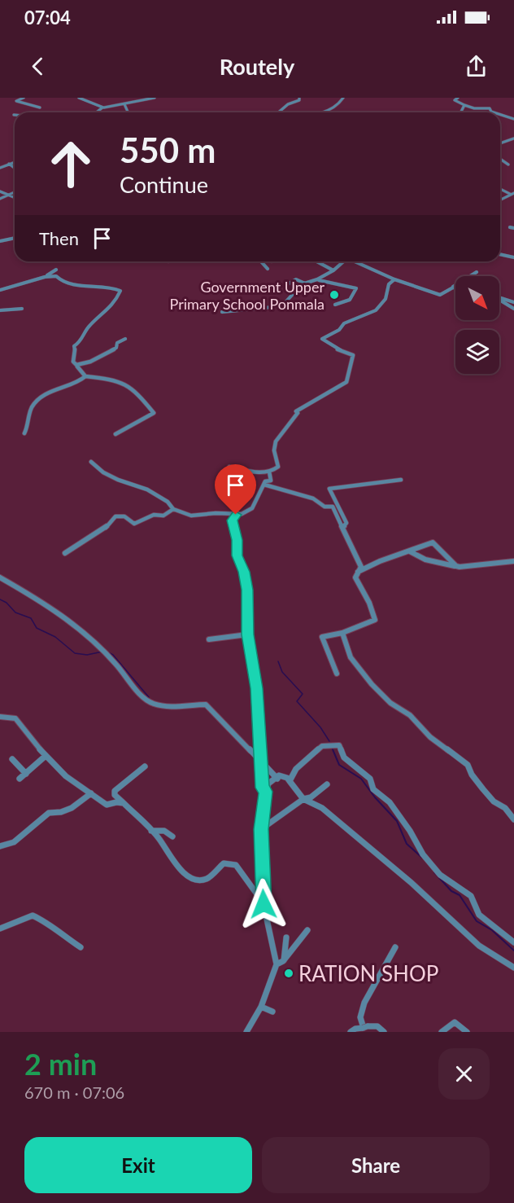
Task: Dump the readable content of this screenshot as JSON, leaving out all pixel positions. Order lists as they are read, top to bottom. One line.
{"places":["Government Upper Primary School Ponmala","RATION SHOP"],"north":"bottom right","page":{"status":"07:04","header":"Routely","turn":["550 m","Continue"],"then":"Then","heading":["2 min","670 m · 07:06"],"buttons":["Exit","Share"]}}
